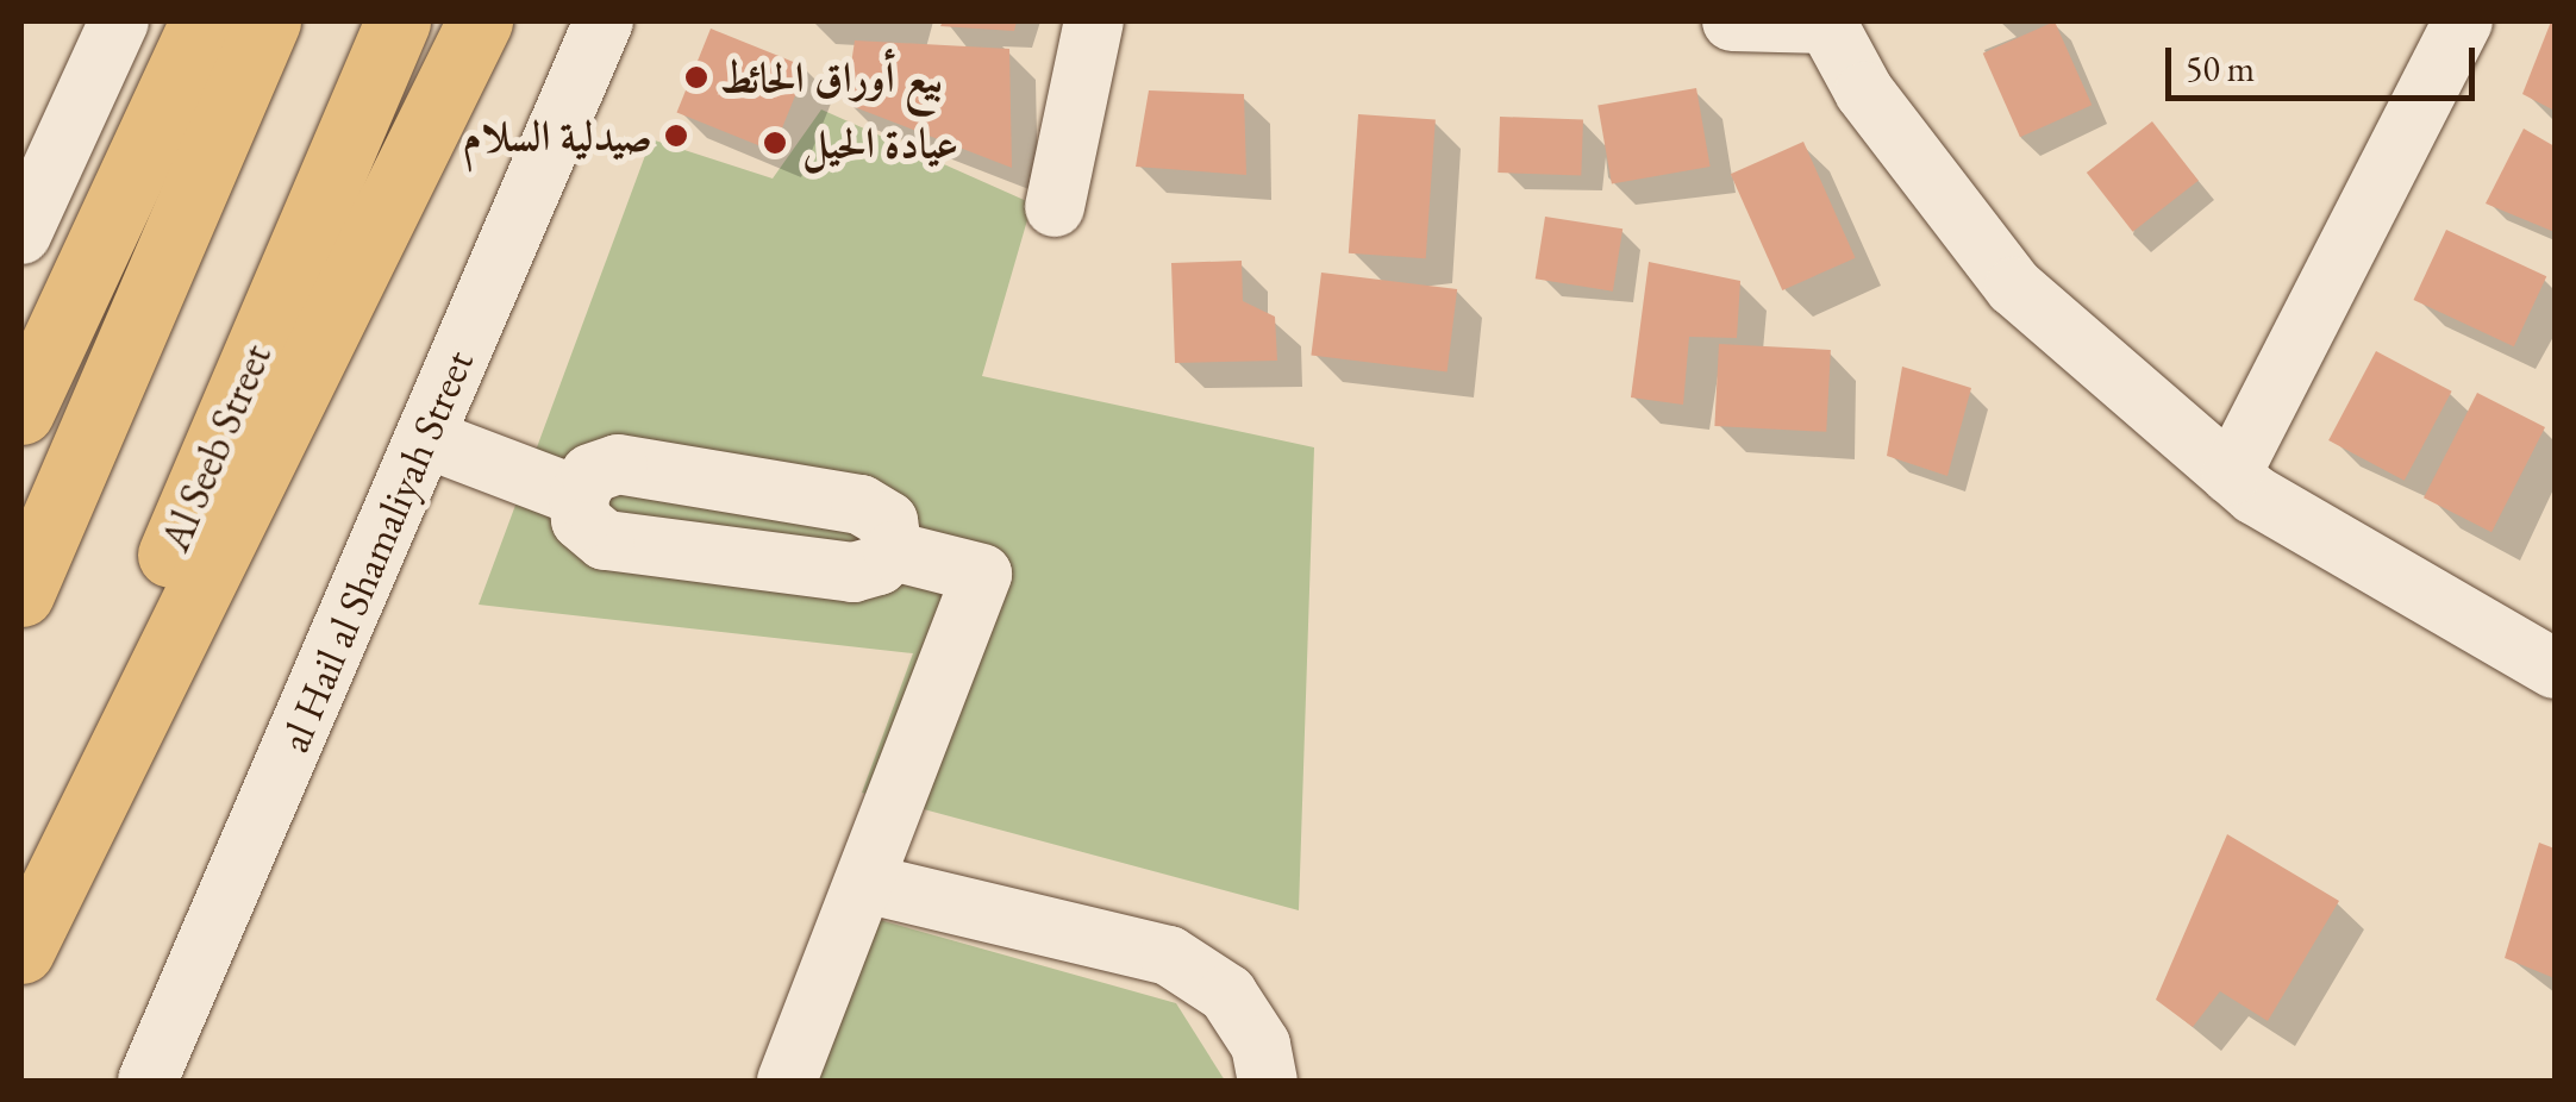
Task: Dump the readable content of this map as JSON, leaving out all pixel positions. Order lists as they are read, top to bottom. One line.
{"streets":{"highway":["Al Seeb Street"],"street":["al Hail al Shamaliyah Street"]},"places":["بيع أوراق الحائط","صيدلية السلام","عيادة الحيل"],"scale_bar":"50 m"}
